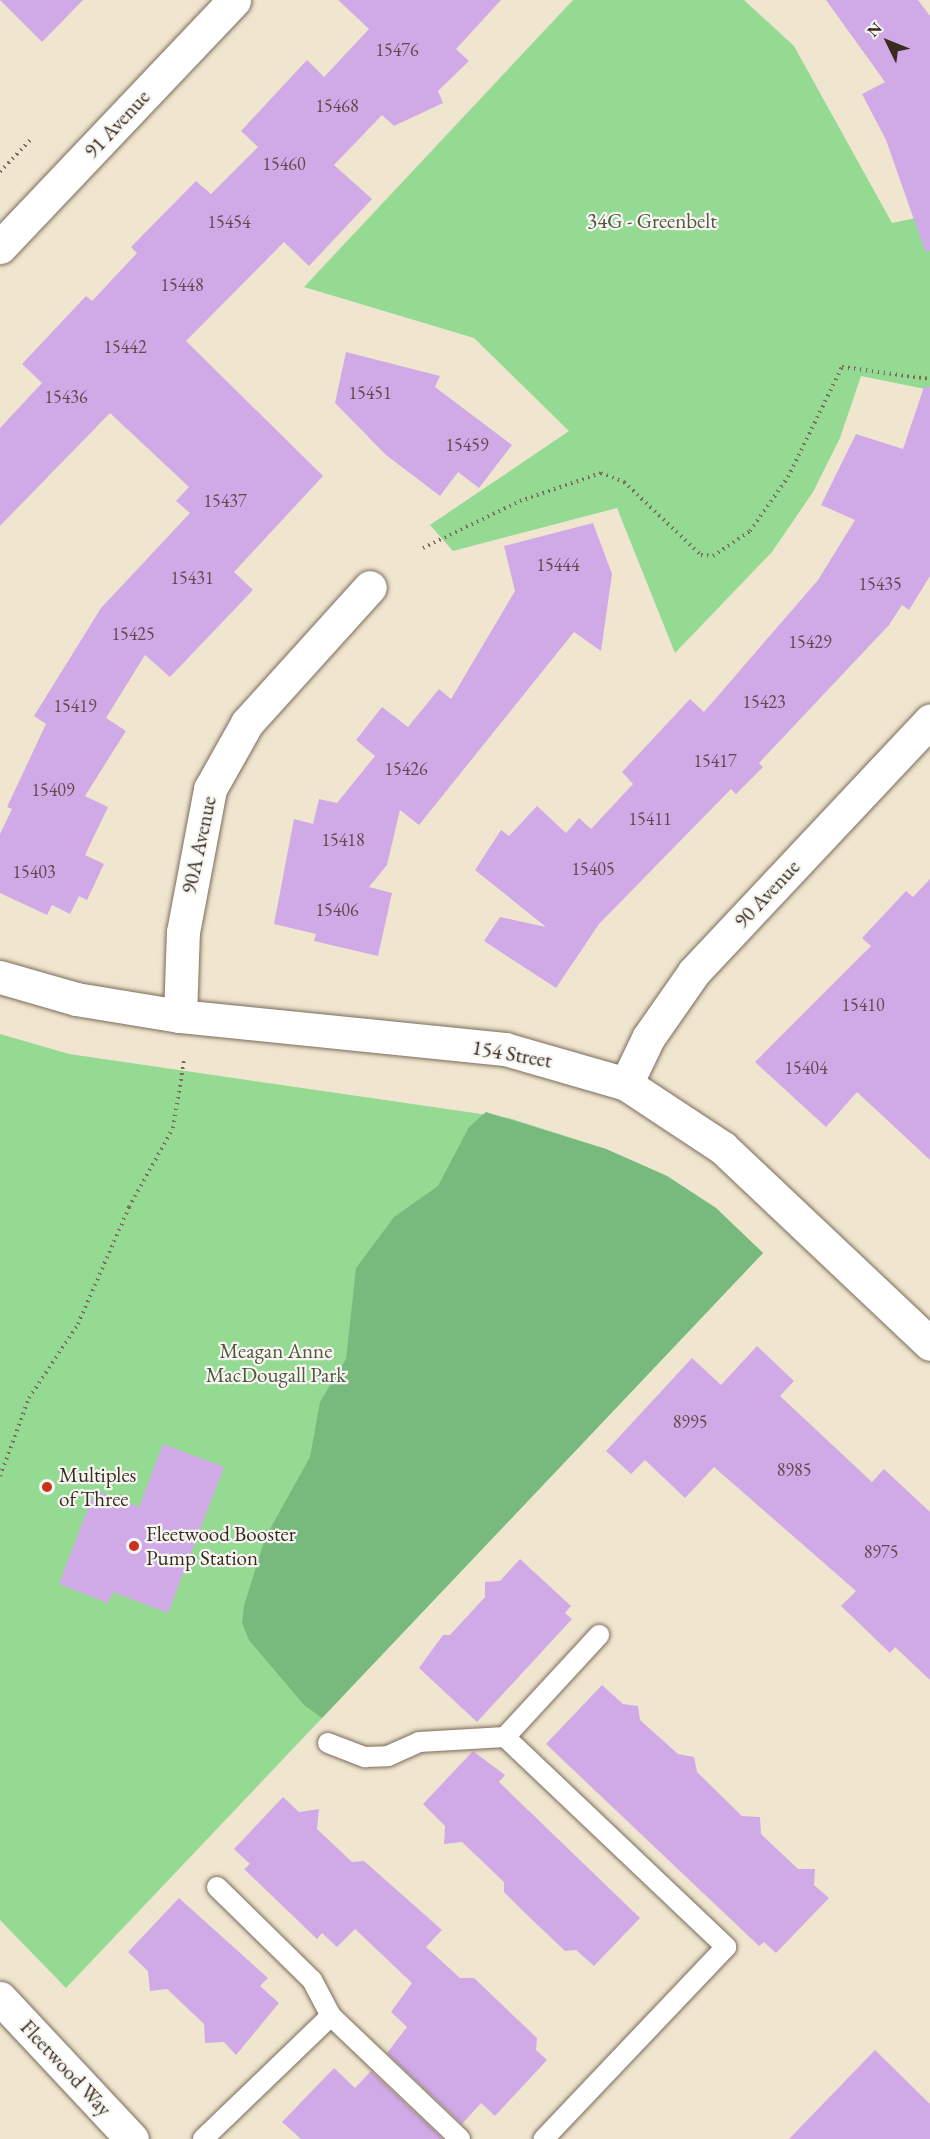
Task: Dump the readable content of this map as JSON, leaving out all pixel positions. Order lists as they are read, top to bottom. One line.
{"streets":{"street":["91 Avenue","90A Avenue","90 Avenue","154 Street","Fleetwood Way"]},"crossings":[["90A Avenue","154 Street"],["90 Avenue","154 Street"]],"parks":["34G - Greenbelt","Meagan Anne MacDougall Park"],"places":["Multiples of Three","Fleetwood Booster Pump Station"],"house_numbers":["15476","15468","15460","15454","15448","15442","15451","15436","15459","15437","15444","15431","15435","15425","15429","15423","15419","15417","15426","15409","15411","15418","15405","15403","15406","15410","15404","8995","8985","8975"],"north":"top left"}
